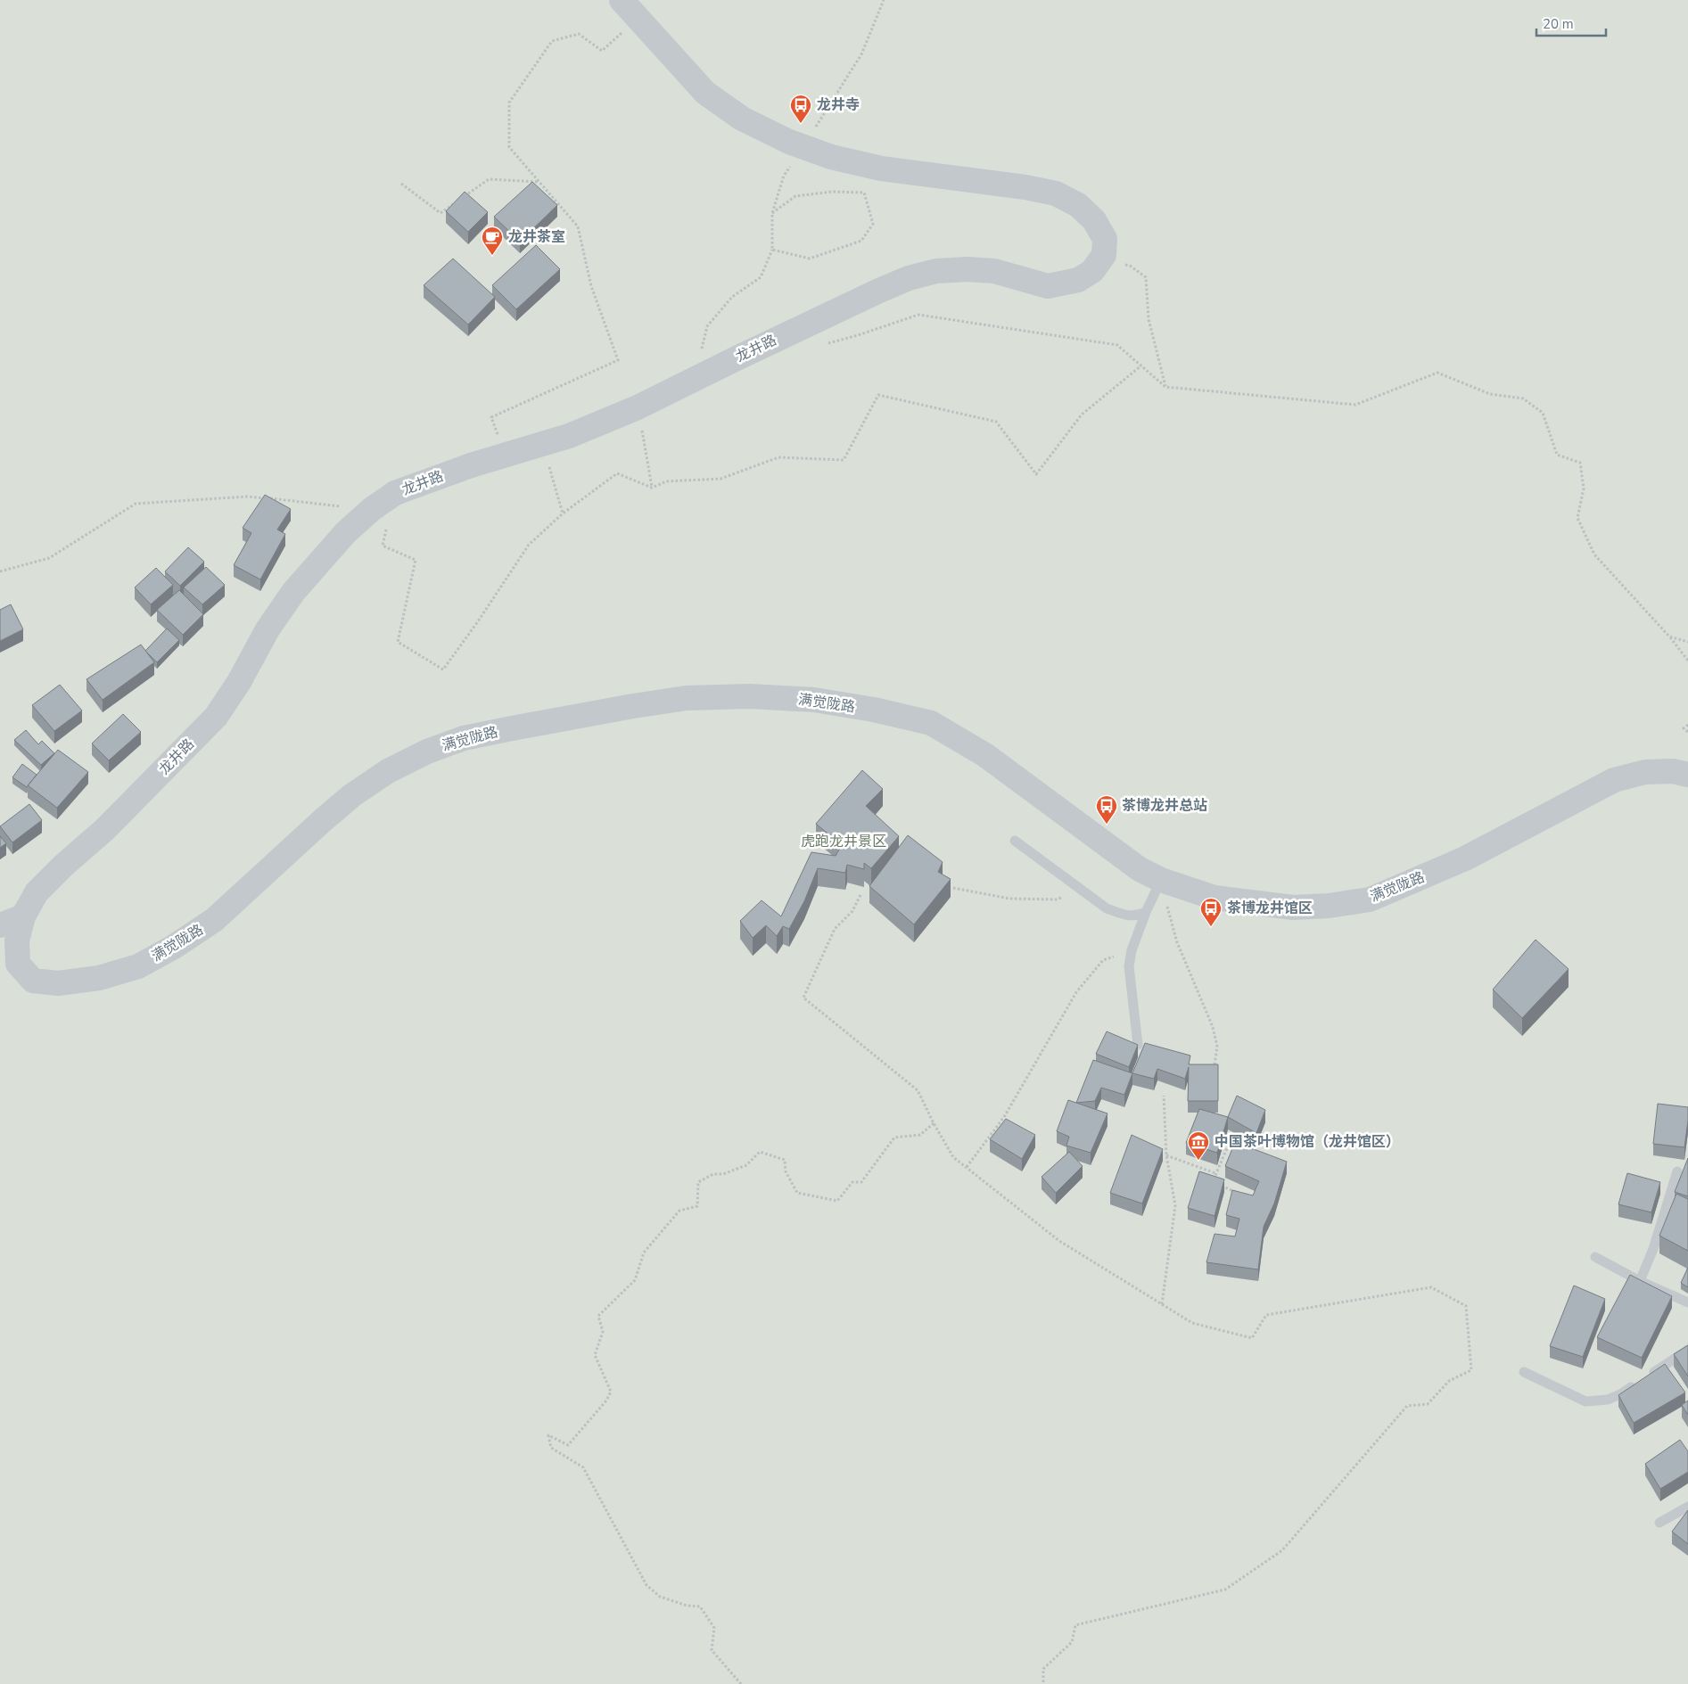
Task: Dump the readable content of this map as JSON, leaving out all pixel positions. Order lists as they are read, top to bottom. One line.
{"streets":{"street":["龙井路","满觉陇路"]},"crossings":[["龙井路","满觉陇路"]],"parks":["虎跑龙井景区"],"places":{"bus stop":["龙井寺","茶博龙井总站","茶博龙井馆区"],"cafe":["龙井茶室"],"museum":["中国茶叶博物馆（龙井馆区）"]},"scale_bar":"20 m"}
